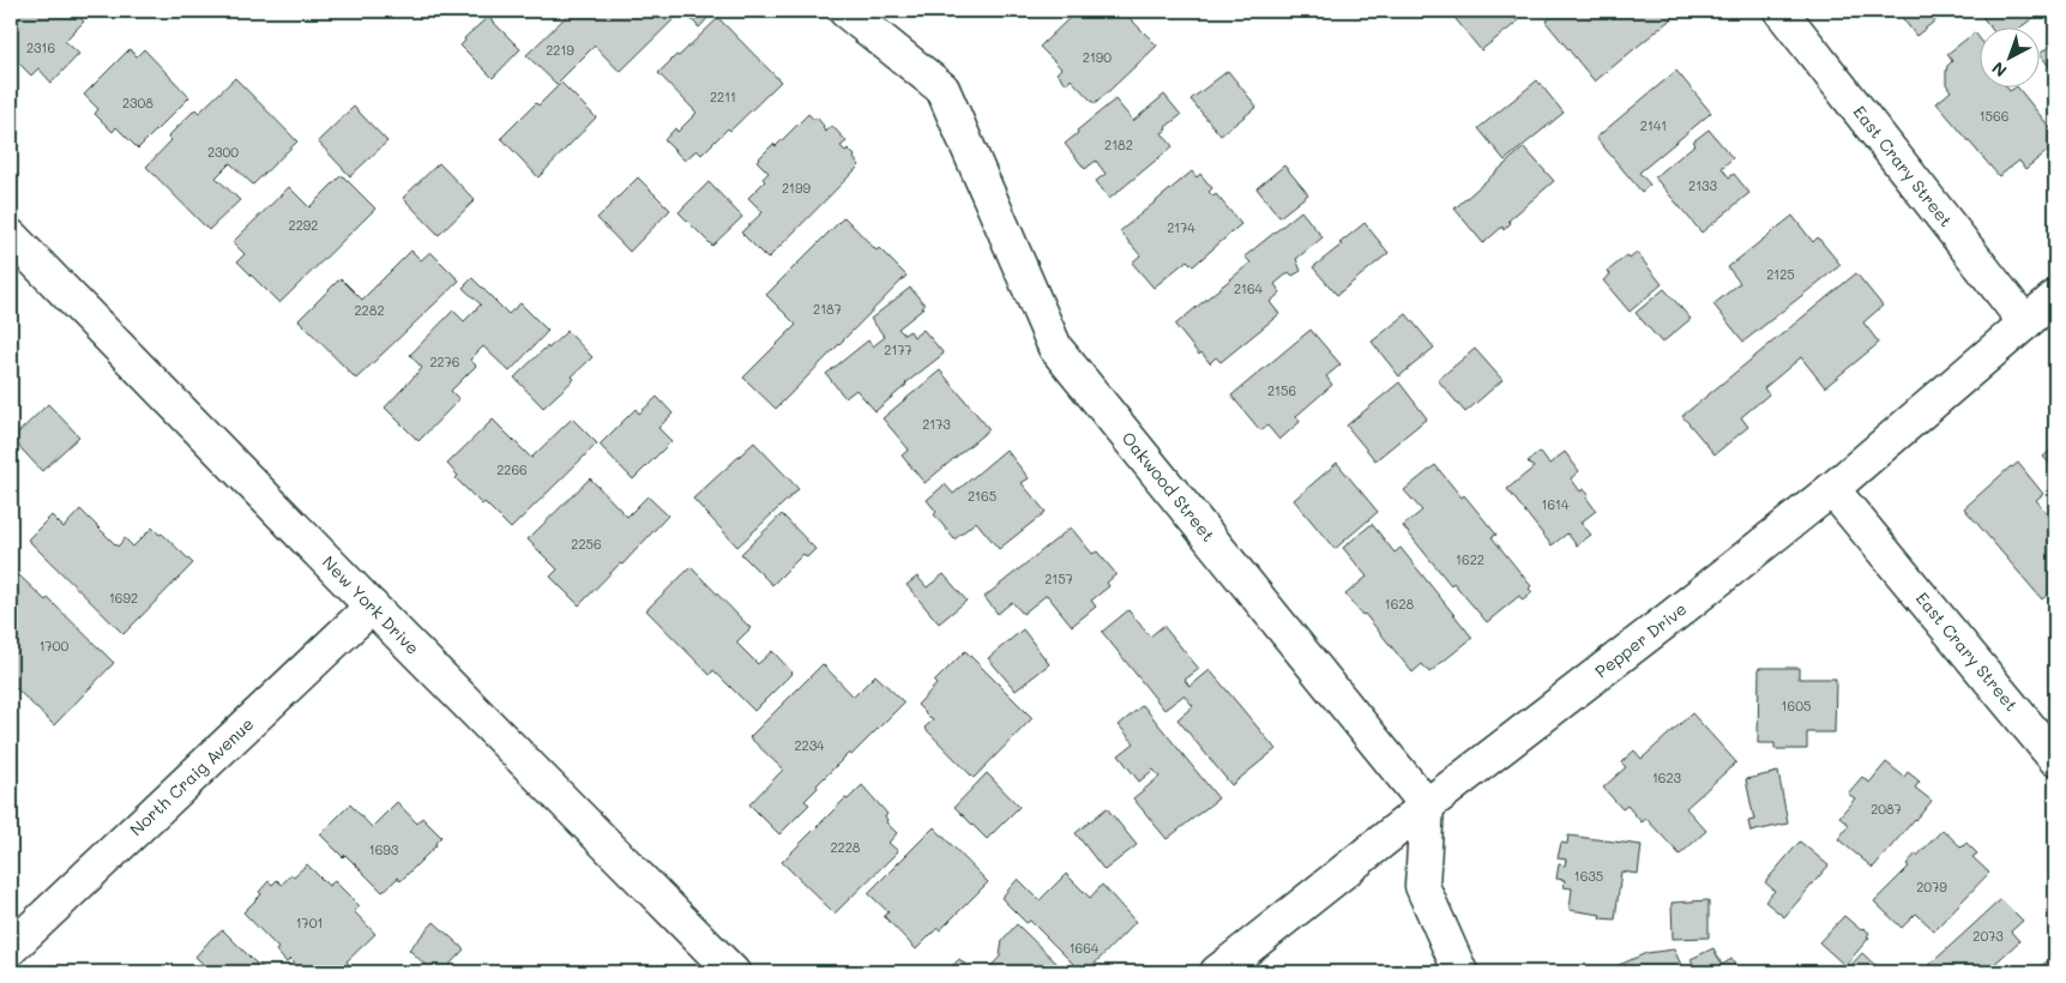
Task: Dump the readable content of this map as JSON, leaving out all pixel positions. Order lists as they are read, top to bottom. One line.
{"streets":{"street":["East Crary Street","Oakwood Street","New York Drive","Pepper Drive","North Craig Avenue"]},"crossings":[["East Crary Street","Pepper Drive"],["Oakwood Street","Pepper Drive"],["New York Drive","North Craig Avenue"]],"house_numbers":["2316","2219","2190","2211","2308","1566","2141","2182","2300","2133","2199","2292","2174","2125","2164","2187","2282","2177","2276","2156","2173","2266","2165","1614","2256","1622","2157","1692","1628","1700","1605","2234","1623","2087","2228","1693","1635","2079","1701","2073","1664"],"north":"bottom left"}
